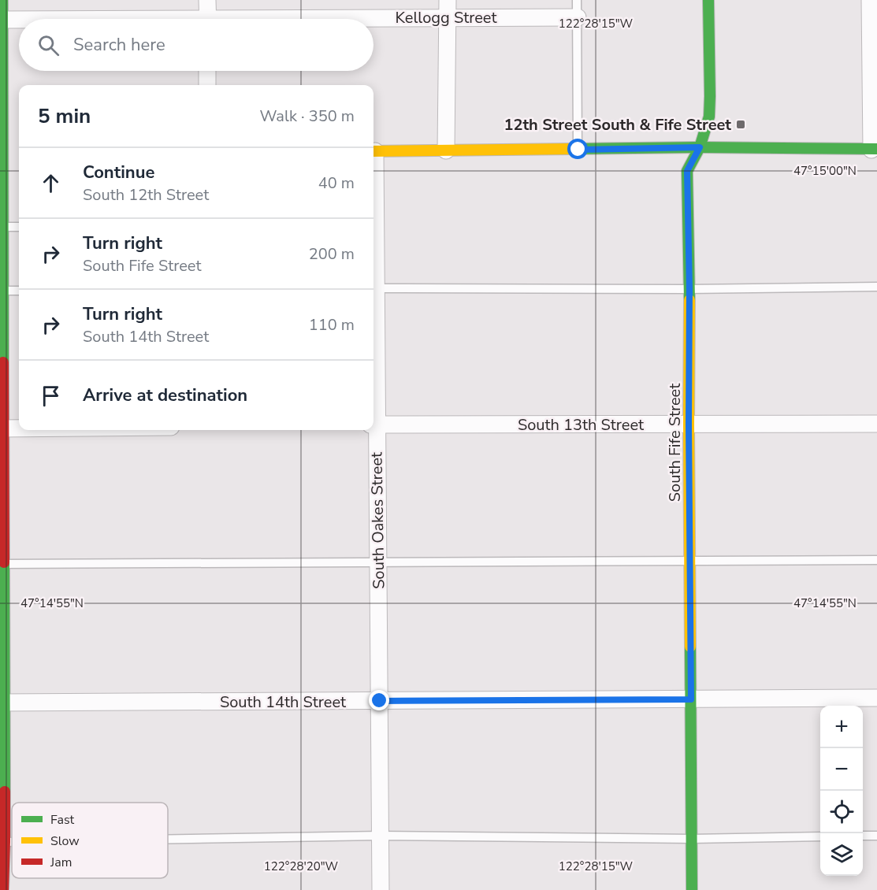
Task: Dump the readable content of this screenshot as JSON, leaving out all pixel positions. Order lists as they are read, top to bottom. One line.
{"streets":{"street":["Kellogg Street","South 13th Street","South Fife Street","South Oakes Street","South 14th Street"]},"crossings":[["South 13th Street","South Fife Street"],["South 13th Street","South Oakes Street"],["South Fife Street","South 14th Street"],["South Oakes Street","South 14th Street"]],"places":{"transit":["12th Street South & Fife Street"]},"legend":["Fast","Slow","Jam"],"page":{"search":"Search here","heading":["5 min","Walk · 350 m"],"list":[["Continue","South 12th Street","40 m"],["Turn right","South Fife Street","200 m"],["Turn right","South 14th Street","110 m"],"Arrive at destination"],"map_buttons":["+","−"]},"coordinates":["122°28'15\"W","47°15'00\"N","47°14'55\"N","122°28'20\"W"]}
